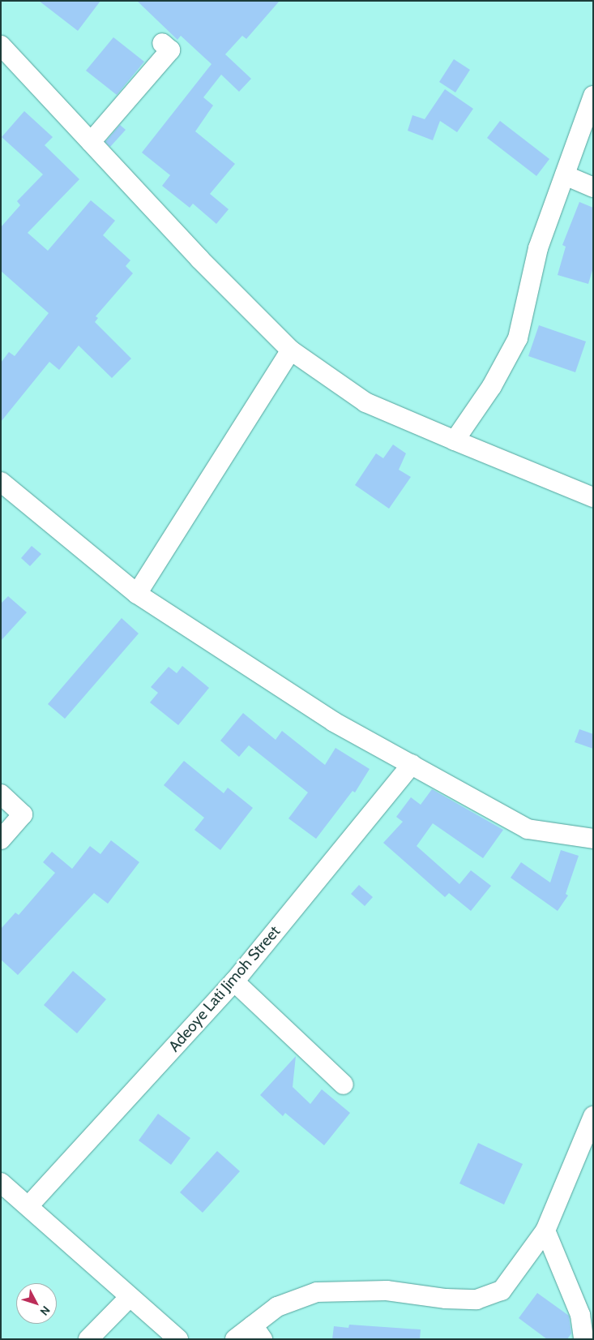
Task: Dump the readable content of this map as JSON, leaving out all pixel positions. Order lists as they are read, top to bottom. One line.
{"streets":{"street":["Adeoye Lati Jimoh Street"]},"north":"bottom right"}
